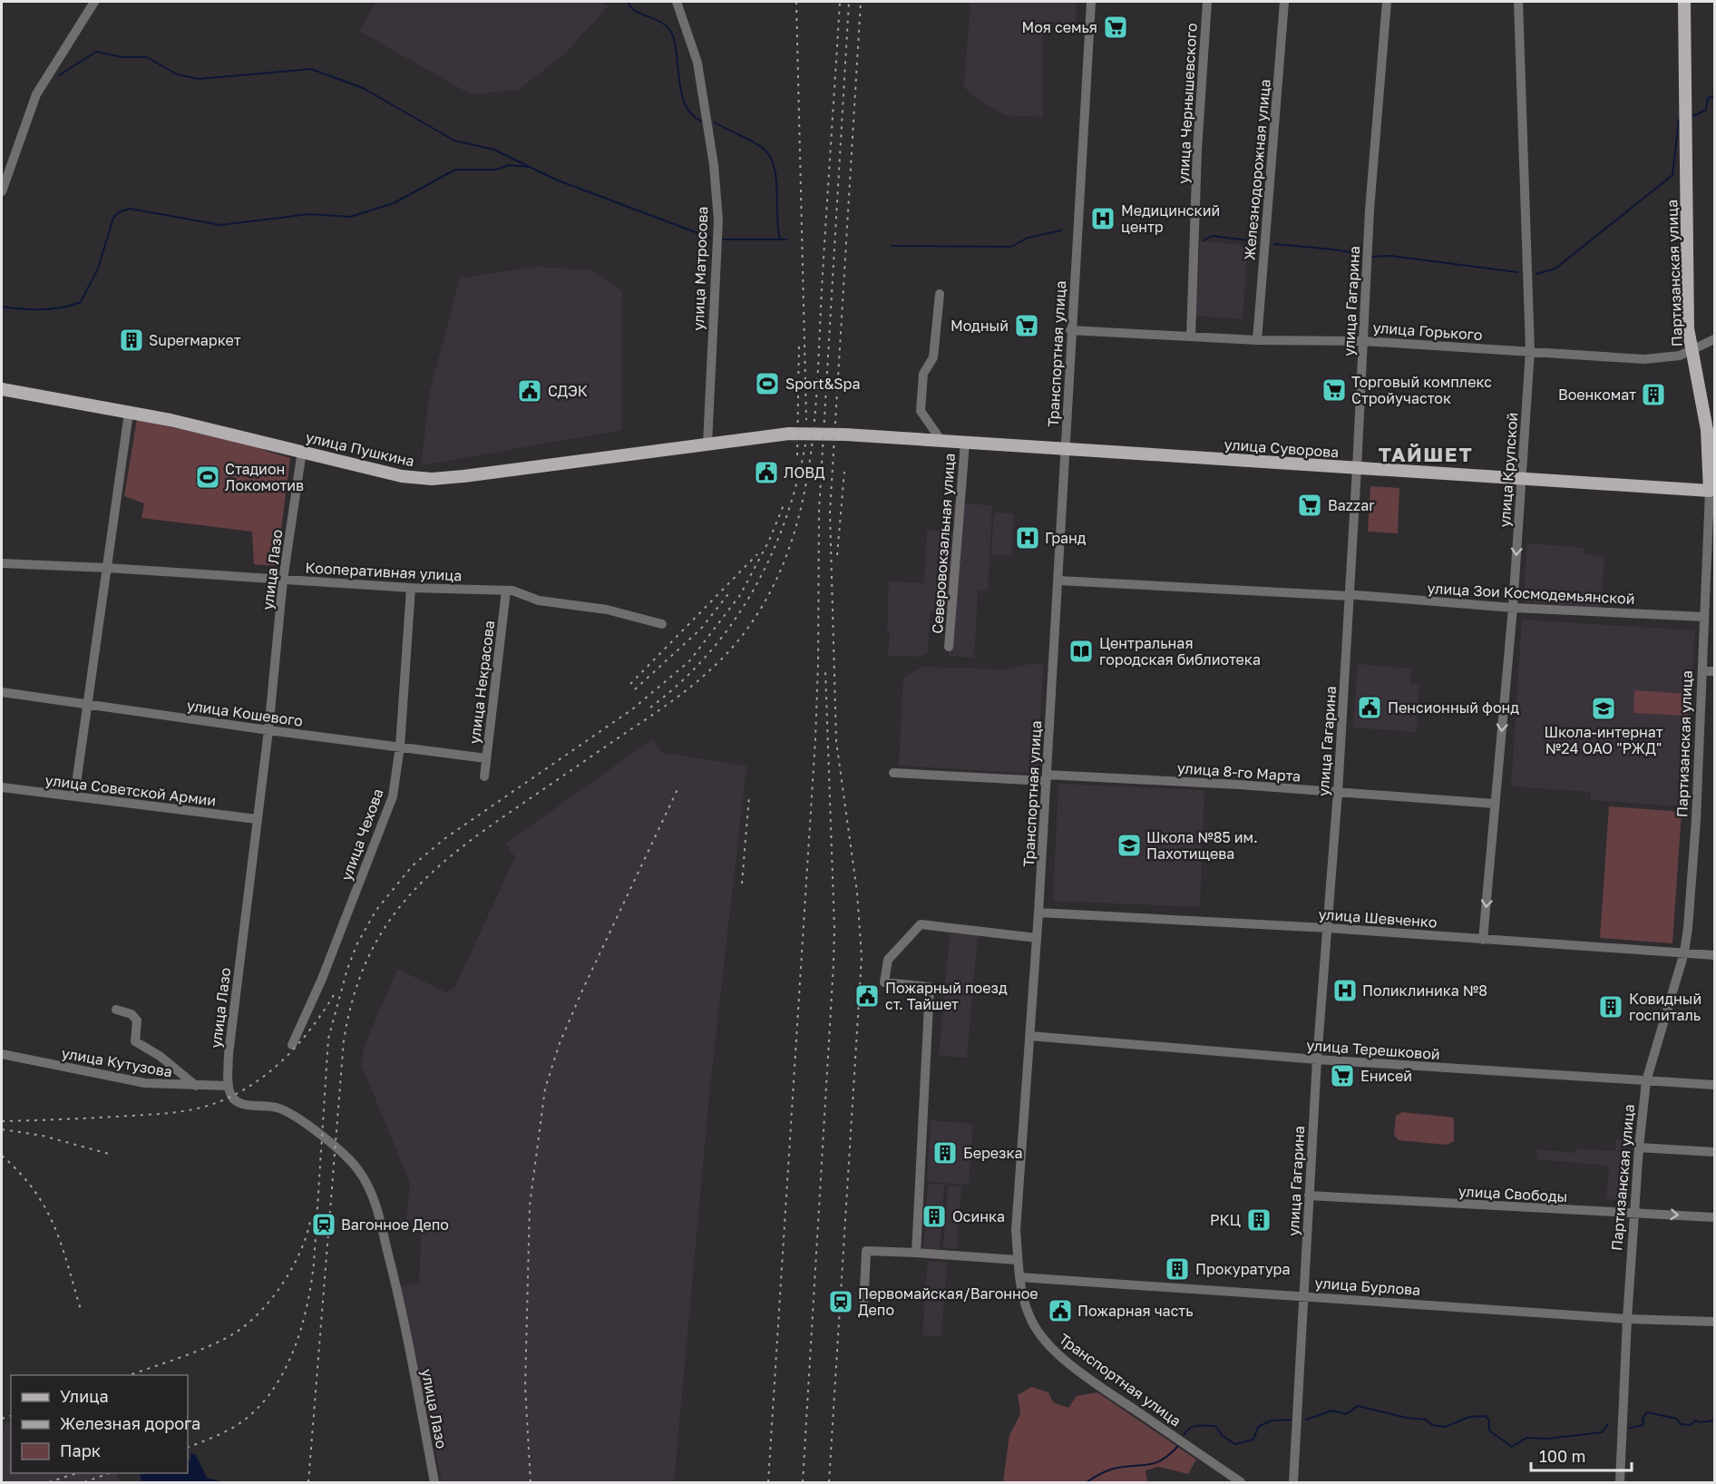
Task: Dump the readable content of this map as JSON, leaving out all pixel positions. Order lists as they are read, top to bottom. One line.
{"streets":{"main road":["Партизанская улица","улица Суворова","улица Пушкина"],"street":["улица Чернышевского","Железнодорожная улица","улица Матросова","улица Гагарина","улица Горького","Транспортная улица","улица Крупской","Северовокзальная улица","улица Лазо","Кооперативная улица","улица Зои Космодемьянской","улица Некрасова","улица Кошевого","улица 8-го Марта","улица Советской Армии","улица Чехова","улица Шевченко","улица Терешковой","улица Кутузова","улица Свободы","улица Бурлова"]},"crossings":[["улица Чернышевского","улица Горького"],["Железнодорожная улица","улица Горького"],["улица Матросова","улица Пушкина"],["Партизанская улица","улица Горького"],["Партизанская улица","улица Суворова"],["Партизанская улица","улица Зои Космодемьянской"],["Партизанская улица","улица Шевченко"],["Партизанская улица","улица Терешковой"],["Партизанская улица","улица Свободы"],["Партизанская улица","улица Бурлова"],["улица Гагарина","улица Горького"],["улица Гагарина","улица Суворова"],["улица Гагарина","улица Зои Космодемьянской"],["улица Гагарина","улица 8-го Марта"],["улица Гагарина","улица Шевченко"],["улица Гагарина","улица Терешковой"],["улица Гагарина","улица Свободы"],["улица Гагарина","улица Бурлова"],["улица Горького","Транспортная улица"],["улица Горького","улица Крупской"],["Транспортная улица","улица Суворова"],["Транспортная улица","улица Зои Космодемьянской"],["Транспортная улица","улица 8-го Марта"],["Транспортная улица","улица Шевченко"],["Транспортная улица","улица Терешковой"],["Транспортная улица","улица Бурлова"],["улица Суворова","улица Пушкина"],["улица Суворова","улица Крупской"],["улица Суворова","Северовокзальная улица"],["улица Пушкина","улица Лазо"],["улица Крупской","улица Зои Космодемьянской"],["улица Крупской","улица 8-го Марта"],["улица Крупской","улица Шевченко"],["улица Лазо","Кооперативная улица"],["улица Лазо","улица Кошевого"],["улица Лазо","улица Советской Армии"],["улица Лазо","улица Кутузова"],["Кооперативная улица","улица Некрасова"],["Кооперативная улица","улица Чехова"],["улица Некрасова","улица Кошевого"],["улица Кошевого","улица Чехова"]],"one_way":["улица Крупской"],"districts":["ТАЙШЕТ"],"places":{"supermarket":["Моя семья","Модный","Торговый комплекс Стройучасток","Bazzar","Енисей"],"hospital":["Медицинский центр","Гранд","Поликлиника №8"],"building":["Superмаркет","Военкомат","Ковидный госпиталь","Березка","Осинка","РКЦ","Прокуратура"],"sports":["Sport&Spa","Стадион Локомотив"],"public building":["СДЭК","ЛОВД","Пенсионный фонд","Пожарный поезд ст. Тайшет","Пожарная часть"],"library":["Центральная городская библиотека"],"school or university":["Школа-интернат №24 ОАО \"РЖД\"","Школа №85 им. Пахотищева"],"station":["Вагонное Депо","Первомайская/Вагонное Депо"]},"legend":["Улица","Железная дорога","Парк"],"scale_bar":"100 m"}
